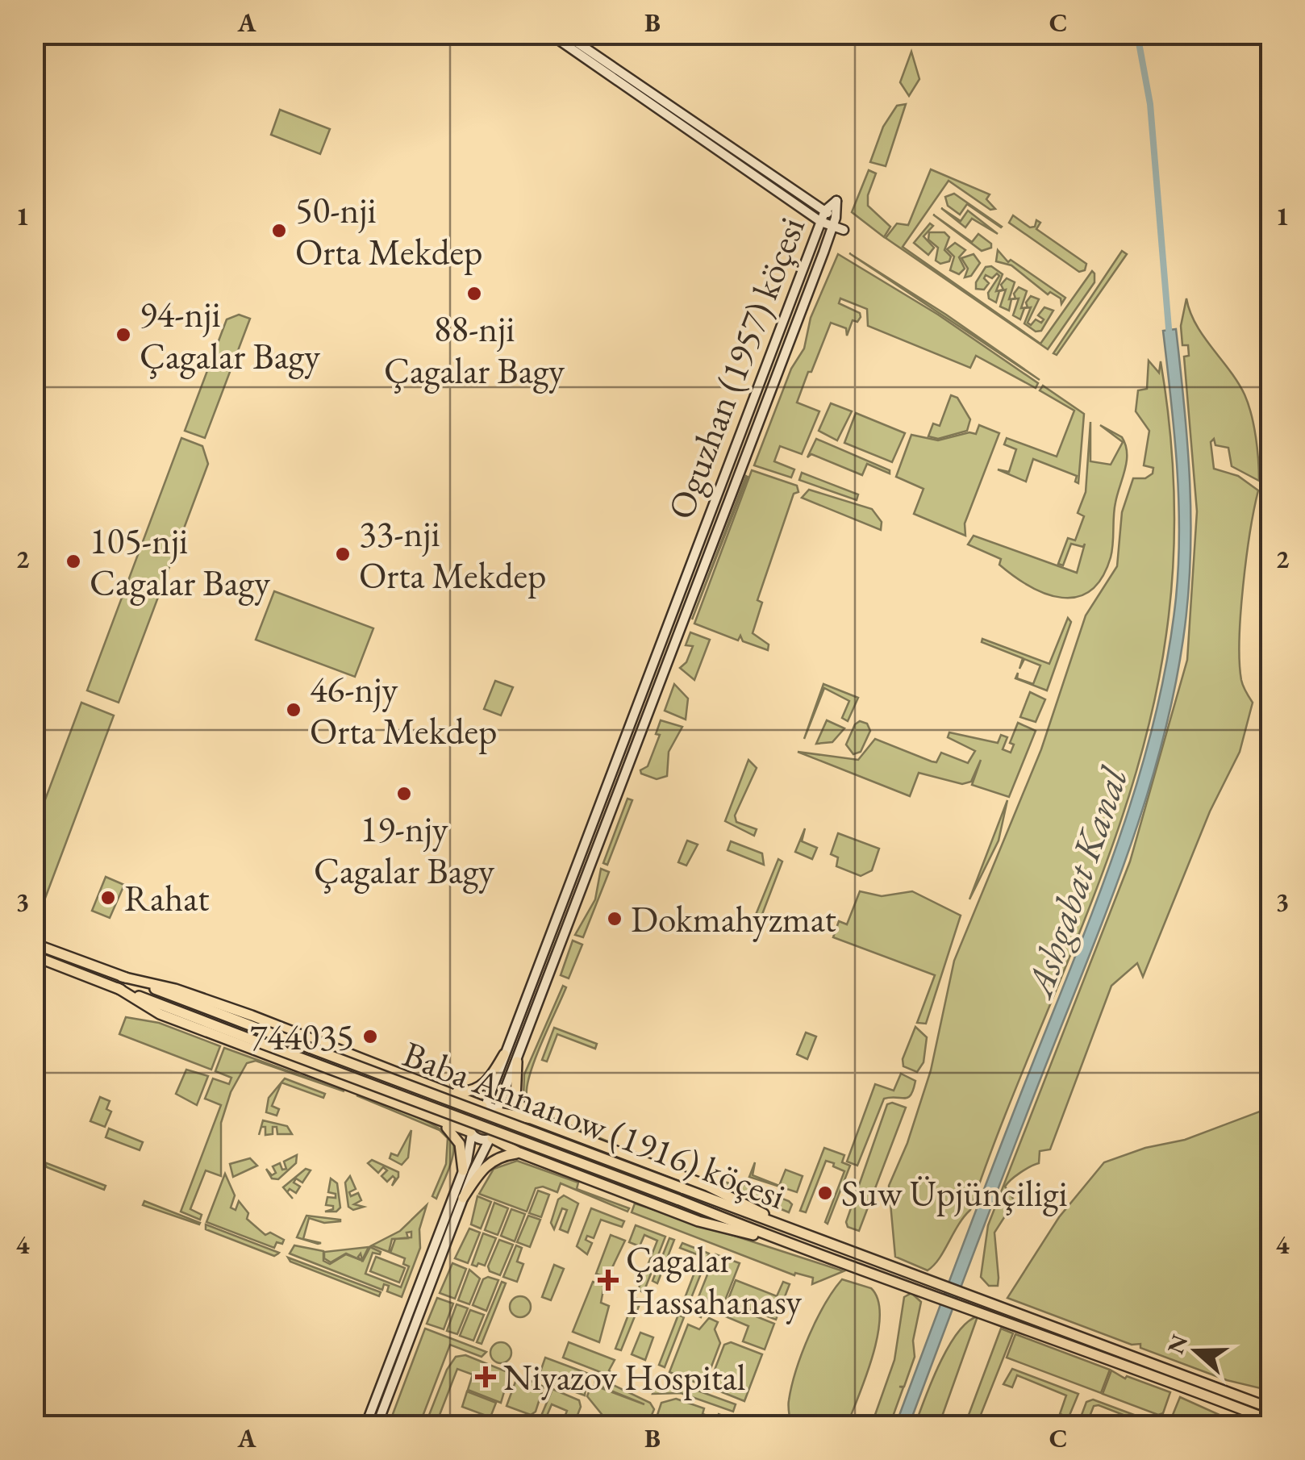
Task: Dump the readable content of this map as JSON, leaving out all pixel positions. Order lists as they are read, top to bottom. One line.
{"streets":{"main road":["Oguzhan (1957) köçesi","Baba Annanow (1916) köçesi"]},"water":["Ashgabat Kanal"],"places":{"other":["50-nji Orta Mekdep","88-nji Çagalar Bagy","94-nji Çagalar Bagy","33-nji Orta Mekdep","105-nji Cagalar Bagy","46-njy Orta Mekdep","19-njy Çagalar Bagy","Rahat","Dokmahyzmat","744035","Suw Üpjünçiligi"],"health":["Çagalar Hassahanasy","Niyazov Hospital"]},"north":"left","grid":{"columns":["A","B","C"],"rows":["1","2","3","4"]}}
